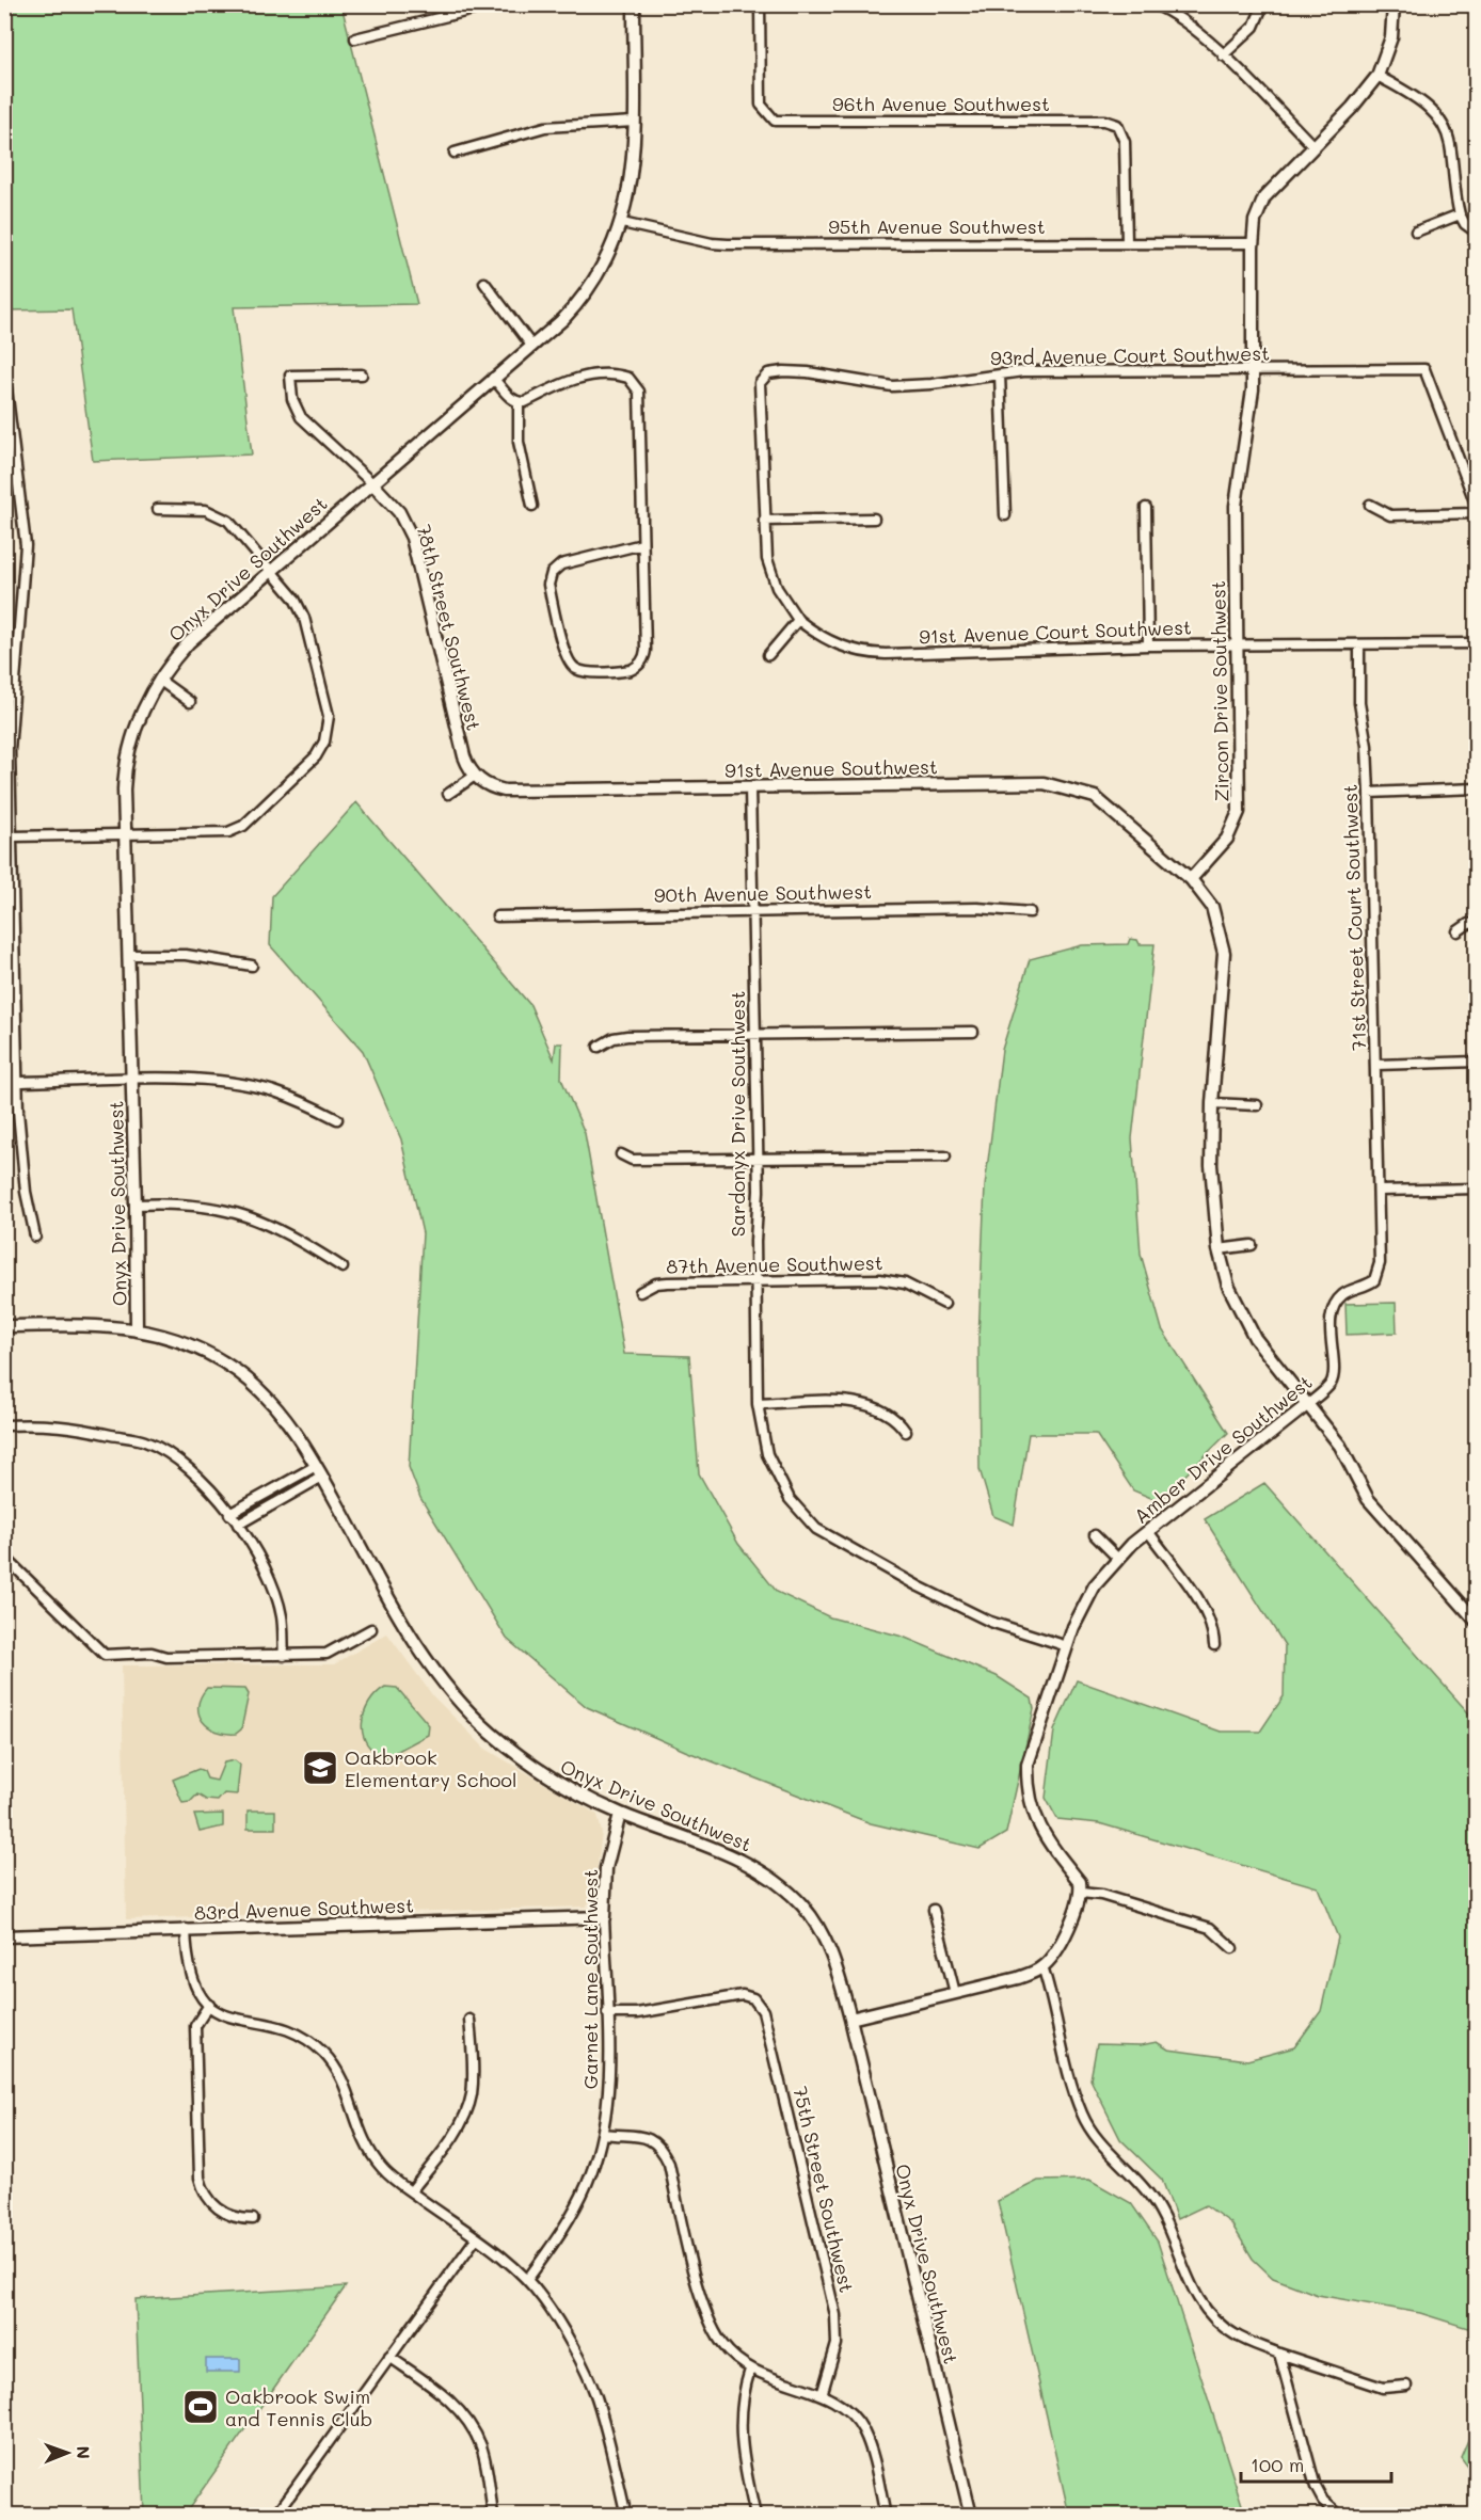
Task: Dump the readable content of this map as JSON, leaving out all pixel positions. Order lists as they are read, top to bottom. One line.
{"streets":{"street":["96th Avenue Southwest","95th Avenue Southwest","93rd Avenue Court Southwest","Onyx Drive Southwest","78th Street Southwest","91st Avenue Court Southwest","Zircon Drive Southwest","91st Avenue Southwest","90th Avenue Southwest","71st Street Court Southwest","Sardonyx Drive Southwest","87th Avenue Southwest","Amber Drive Southwest","83rd Avenue Southwest","Garnet Lane Southwest","75th Street Southwest"]},"crossings":[["96th Avenue Southwest","95th Avenue Southwest"],["95th Avenue Southwest","Onyx Drive Southwest"],["95th Avenue Southwest","Zircon Drive Southwest"],["93rd Avenue Court Southwest","91st Avenue Court Southwest"],["93rd Avenue Court Southwest","Zircon Drive Southwest"],["Onyx Drive Southwest","78th Street Southwest"],["Onyx Drive Southwest","Garnet Lane Southwest"],["78th Street Southwest","91st Avenue Southwest"],["91st Avenue Court Southwest","Zircon Drive Southwest"],["91st Avenue Court Southwest","71st Street Court Southwest"],["Zircon Drive Southwest","91st Avenue Southwest"],["91st Avenue Southwest","Sardonyx Drive Southwest"],["90th Avenue Southwest","Sardonyx Drive Southwest"],["71st Street Court Southwest","Amber Drive Southwest"],["Sardonyx Drive Southwest","87th Avenue Southwest"],["Sardonyx Drive Southwest","Amber Drive Southwest"],["83rd Avenue Southwest","Garnet Lane Southwest"],["Garnet Lane Southwest","75th Street Southwest"]],"places":{"school or university":["Oakbrook Elementary School"],"sports":["Oakbrook Swim and Tennis Club"]},"scale_bar":"100 m","north":"right"}
